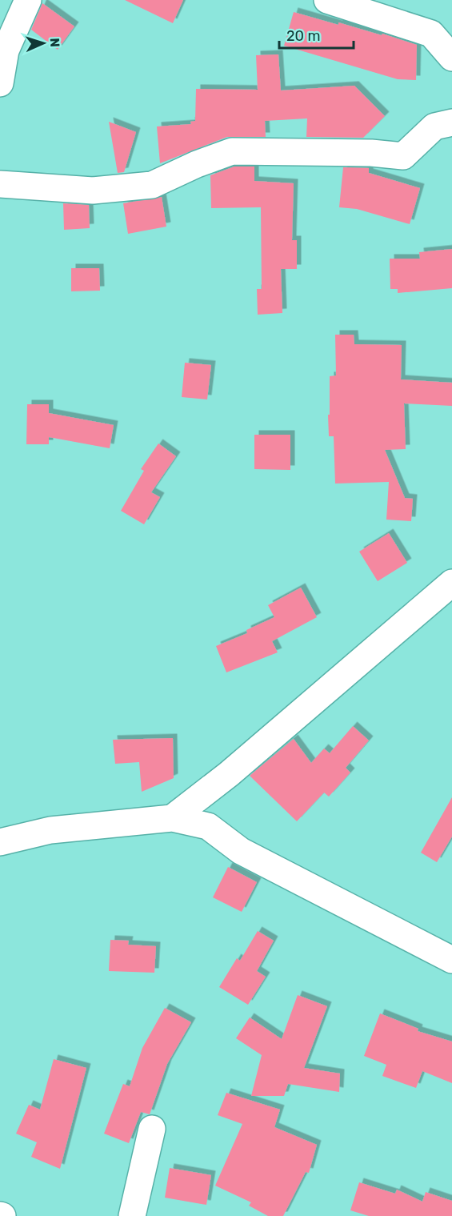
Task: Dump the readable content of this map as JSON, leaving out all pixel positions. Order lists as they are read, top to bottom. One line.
{"scale_bar":"20 m","north":"right"}
